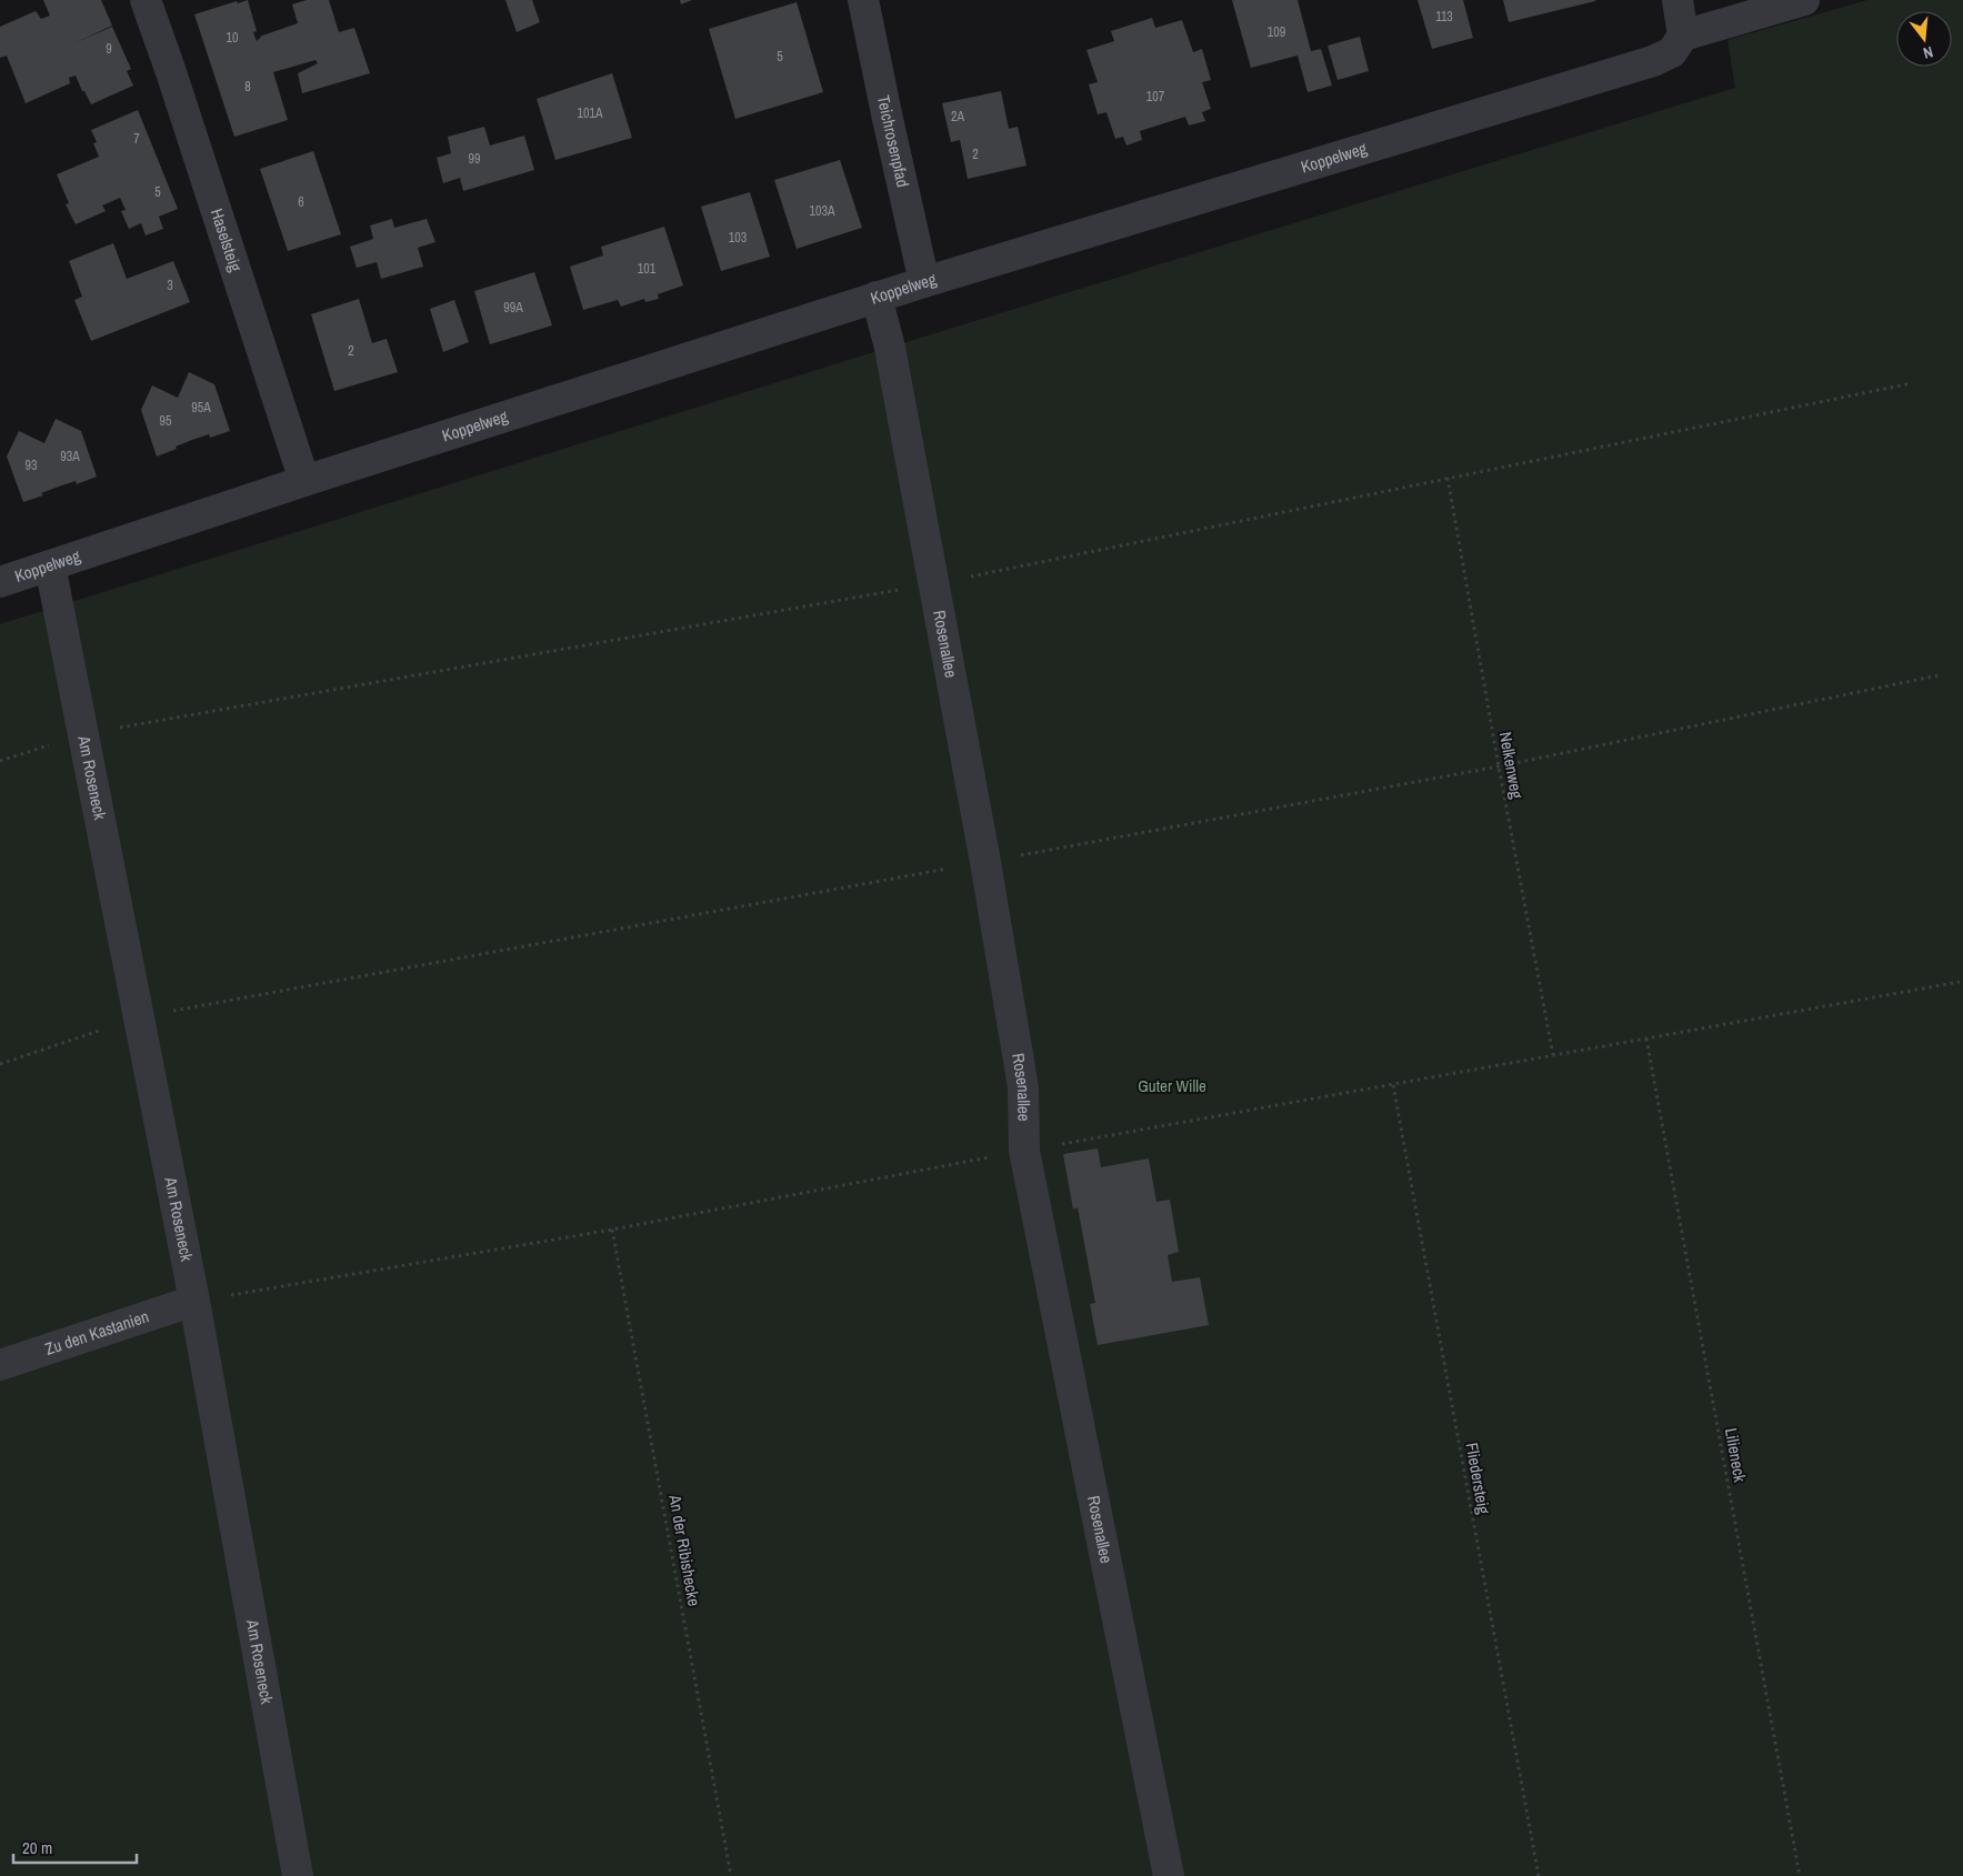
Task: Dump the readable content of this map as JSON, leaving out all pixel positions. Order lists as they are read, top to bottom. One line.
{"streets":{"street":["Teichrosenpfad","Koppelweg","Haselsteig","Rosenallee","Am Roseneck","Zu den Kastanien"],"path":["Nelkenweg","Lilieneck","Fliedersteig","An der Ribishecke"]},"crossings":[["Teichrosenpfad","Koppelweg"],["Koppelweg","Haselsteig"],["Koppelweg","Rosenallee"],["Koppelweg","Am Roseneck"],["Am Roseneck","Zu den Kastanien"]],"parks":["Guter Wille"],"house_numbers":["113","109","10","9","5","8","107","101A","2A","7","2","99","5","6","103A","103","101","3","99A","2","95A","95","93A","93"],"scale_bar":"20 m","north":"bottom"}
